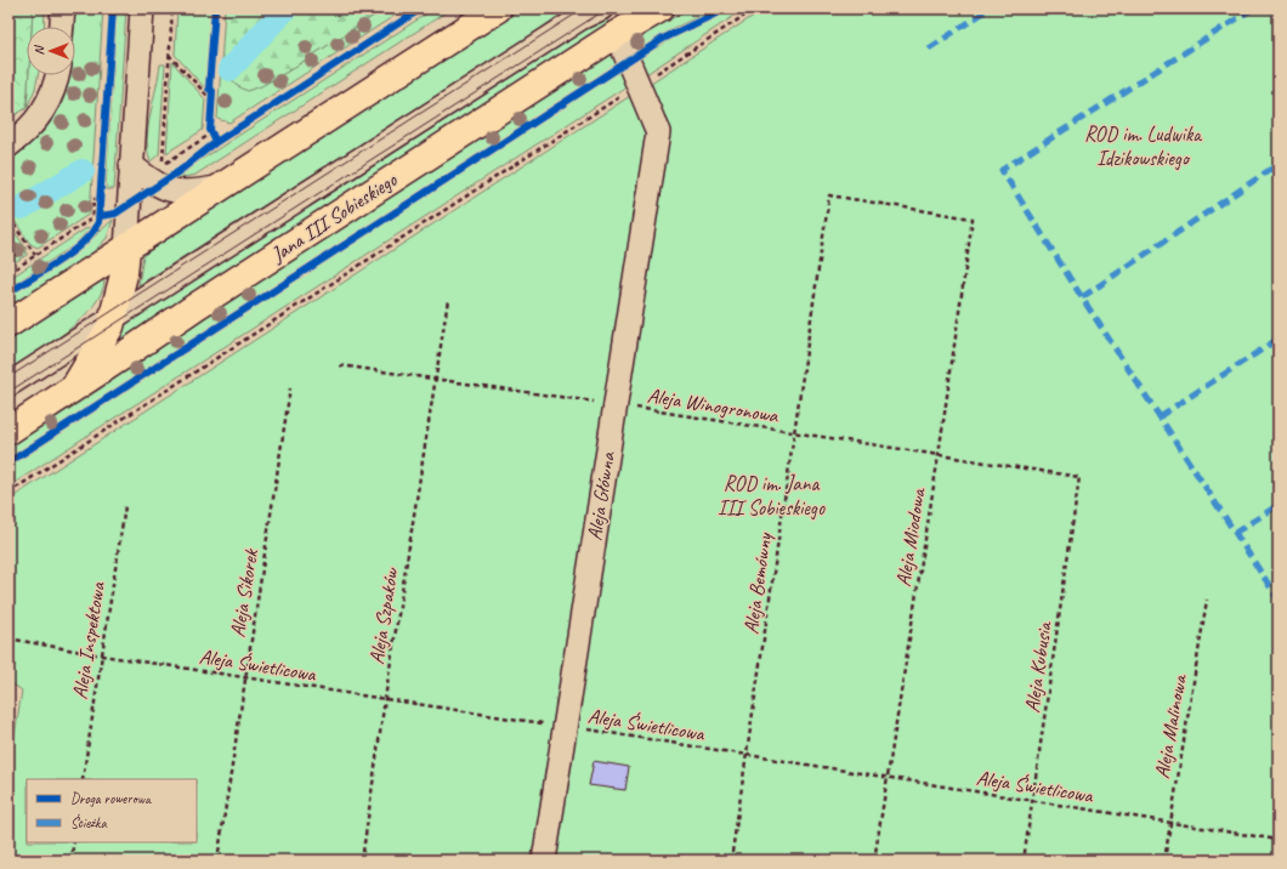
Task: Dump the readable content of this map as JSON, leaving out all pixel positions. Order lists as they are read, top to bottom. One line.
{"streets":{"main road":["Jana III Sobieskiego"],"street":["Aleja Główna"],"path":["Aleja Winogronowa","Aleja Miodowa","Aleja Bemówny","Aleja Sikorek","Aleja Szpaków","Aleja Inspektowa","Aleja Świetlicowa","Aleja Kubusia","Aleja Malinowa"]},"crossings":[["Aleja Winogronowa","Aleja Główna"],["Aleja Winogronowa","Aleja Miodowa"],["Aleja Winogronowa","Aleja Bemówny"],["Aleja Winogronowa","Aleja Szpaków"],["Aleja Winogronowa","Aleja Kubusia"],["Aleja Główna","Aleja Świetlicowa"],["Aleja Miodowa","Aleja Bemówny"],["Aleja Miodowa","Aleja Świetlicowa"],["Aleja Bemówny","Aleja Świetlicowa"],["Aleja Sikorek","Aleja Świetlicowa"],["Aleja Szpaków","Aleja Świetlicowa"],["Aleja Inspektowa","Aleja Świetlicowa"],["Aleja Świetlicowa","Aleja Kubusia"],["Aleja Świetlicowa","Aleja Malinowa"]],"parks":["ROD im. Ludwika Idzikowskiego","ROD im. Jana III Sobieskiego"],"legend":["Droga rowerowa","Ścieżka"],"north":"left"}
